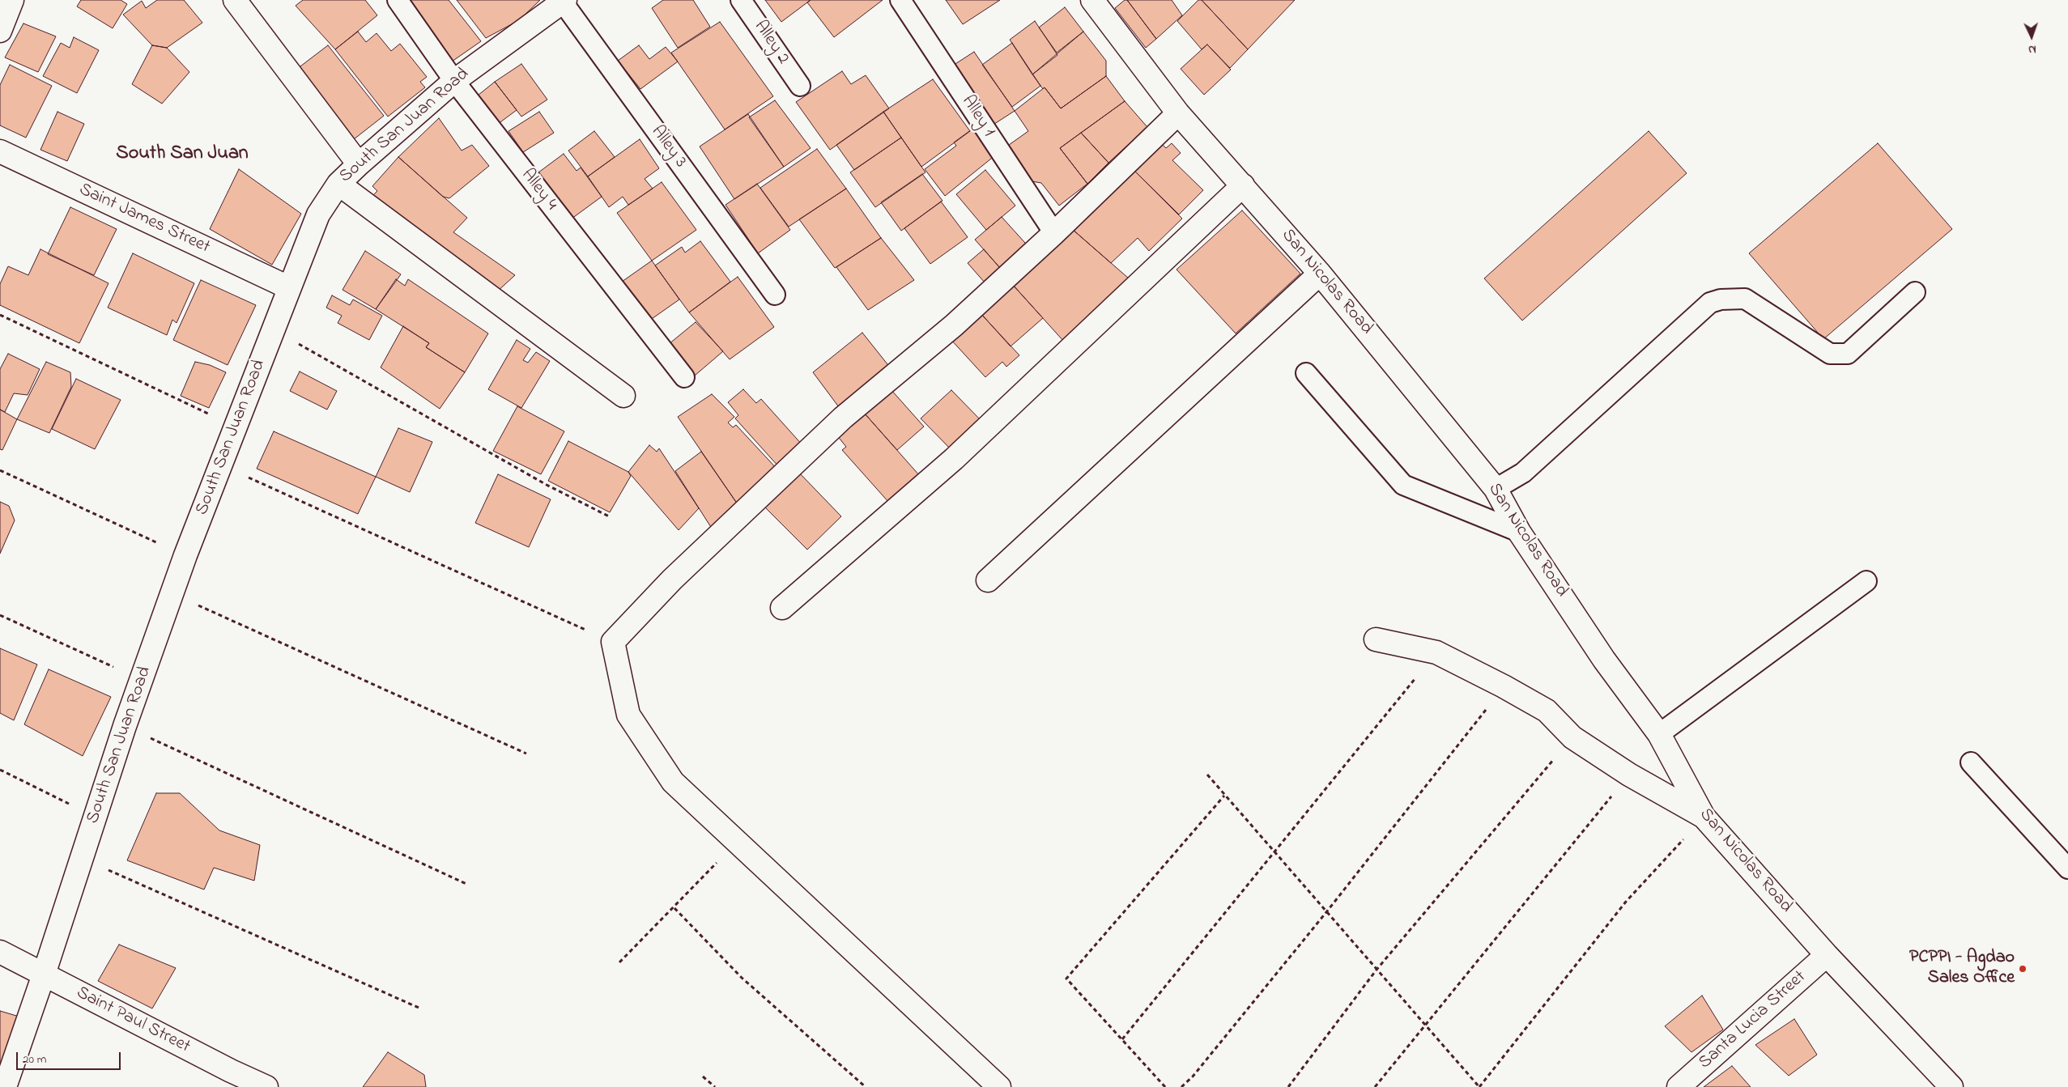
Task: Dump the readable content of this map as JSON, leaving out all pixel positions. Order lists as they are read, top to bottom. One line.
{"streets":{"street":["South San Juan Road","Saint James Street","San Nicolas Road","Saint Paul Street","Santa Lucia Street"],"lane":["Alley 2","Alley 1","Alley 3","Alley 4"]},"crossings":[["South San Juan Road","Alley 3"],["South San Juan Road","Alley 4"],["South San Juan Road","Saint James Street"],["South San Juan Road","Saint Paul Street"],["San Nicolas Road","Santa Lucia Street"]],"districts":["South San Juan"],"places":["PCPPI - Agdao Sales Office"],"scale_bar":"20 m","north":"bottom"}
